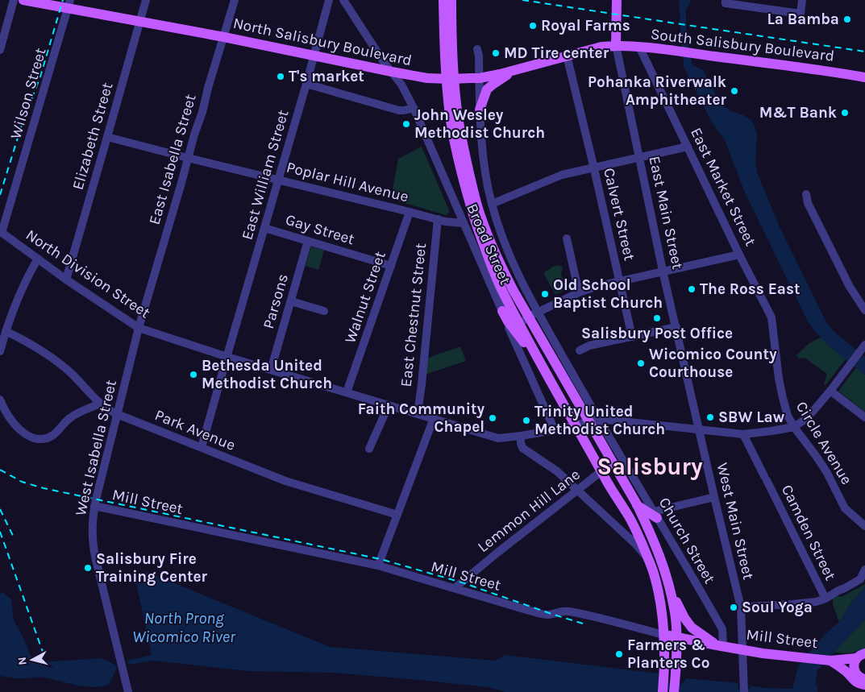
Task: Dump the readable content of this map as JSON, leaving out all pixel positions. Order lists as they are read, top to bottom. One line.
{"streets":{"main road":["North Salisbury Boulevard","South Salisbury Boulevard","East Main Street","Mill Street"],"street":["Wilson Street","Elizabeth Street","East Isabella Street","East William Street","Poplar Hill Avenue","East Market Street","Calvert Street","Gay Street","Broad Street","North Division Street","Walnut Street","Parsons","East Chestnut Street","Park Avenue","Circle Avenue","West Isabella Street","Lemmon Hill Lane","West Main Street","Camden Street","Church Street"]},"crossings":[["North Salisbury Boulevard","South Salisbury Boulevard"],["North Salisbury Boulevard","Wilson Street"],["North Salisbury Boulevard","Elizabeth Street"],["North Salisbury Boulevard","East Isabella Street"],["North Salisbury Boulevard","East William Street"],["North Salisbury Boulevard","East Main Street"],["North Salisbury Boulevard","Calvert Street"],["North Salisbury Boulevard","Broad Street"],["North Salisbury Boulevard","Church Street"],["South Salisbury Boulevard","East Market Street"],["South Salisbury Boulevard","East Main Street"],["Wilson Street","North Division Street"],["Elizabeth Street","Poplar Hill Avenue"],["Elizabeth Street","North Division Street"],["East Isabella Street","Poplar Hill Avenue"],["East Isabella Street","North Division Street"],["East Isabella Street","West Isabella Street"],["East William Street","Poplar Hill Avenue"],["East William Street","Gay Street"],["East William Street","North Division Street"],["East William Street","Park Avenue"],["Poplar Hill Avenue","Broad Street"],["Poplar Hill Avenue","Walnut Street"],["Poplar Hill Avenue","East Chestnut Street"],["East Market Street","Circle Avenue"],["East Main Street","North Division Street"],["East Main Street","West Main Street"],["Gay Street","Walnut Street"],["Gay Street","Parsons"],["Broad Street","North Division Street"],["North Division Street","Walnut Street"],["North Division Street","Parsons"],["North Division Street","East Chestnut Street"],["North Division Street","Circle Avenue"],["North Division Street","West Isabella Street"],["North Division Street","West Main Street"],["North Division Street","Camden Street"],["North Division Street","Church Street"],["Park Avenue","West Isabella Street"],["West Isabella Street","Mill Street"],["Mill Street","Lemmon Hill Lane"],["Mill Street","West Main Street"],["Mill Street","Church Street"]],"districts":["Salisbury"],"water":["North Prong Wicomico River"],"places":["La Bamba","Royal Farms","MD Tire center","T's market","Pohanka Riverwalk Amphitheater","M&T Bank","John Wesley Methodist Church","The Ross East","Old School Baptist Church","Salisbury Post Office","Wicomico County Courthouse","Bethesda United Methodist Church","SBW Law","Faith Community Chapel","Trinity United Methodist Church","Salisbury Fire Training Center","Soul Yoga","Farmers & Planters Co"],"north":"left"}
